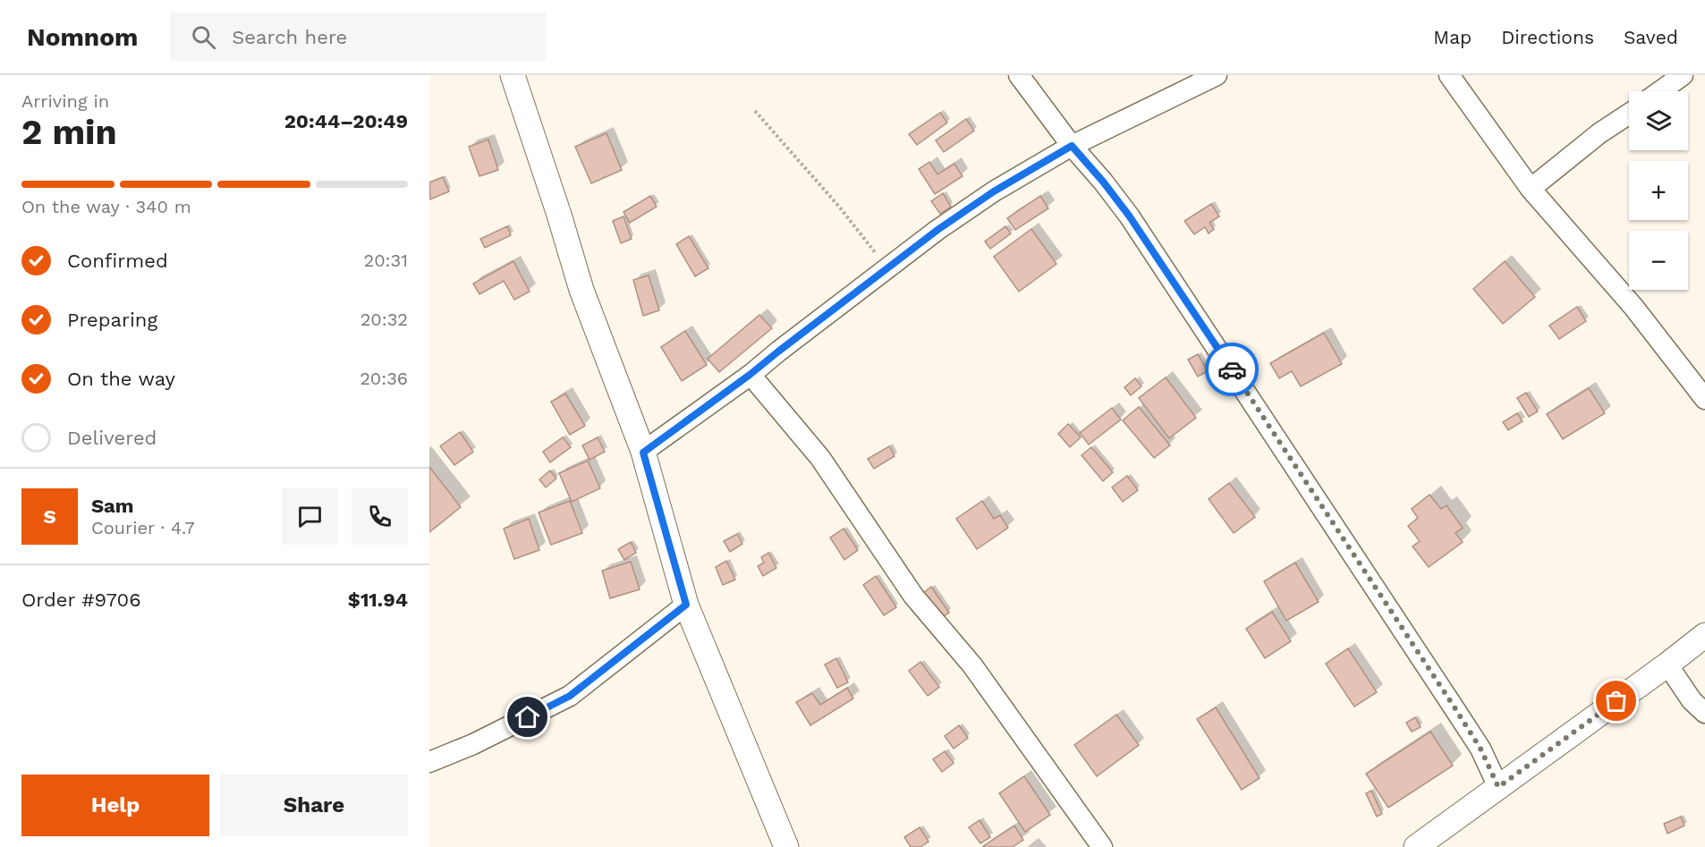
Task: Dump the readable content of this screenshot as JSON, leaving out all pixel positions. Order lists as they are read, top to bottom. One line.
{"page":{"header":"Nomnom","search":"Search here","nav":["Map","Directions","Saved"],"heading":["2 min","Arriving in","20:44–20:49"],"panel":["Sam","Courier · 4.7","Order #9706","$11.94"],"map_buttons":["+","−"],"bar":"On the way · 340 m","list":[["Confirmed","20:31"],["Preparing","20:32"],["On the way","20:36"],"Delivered"],"round":"S","buttons":["Help","Share"]}}
